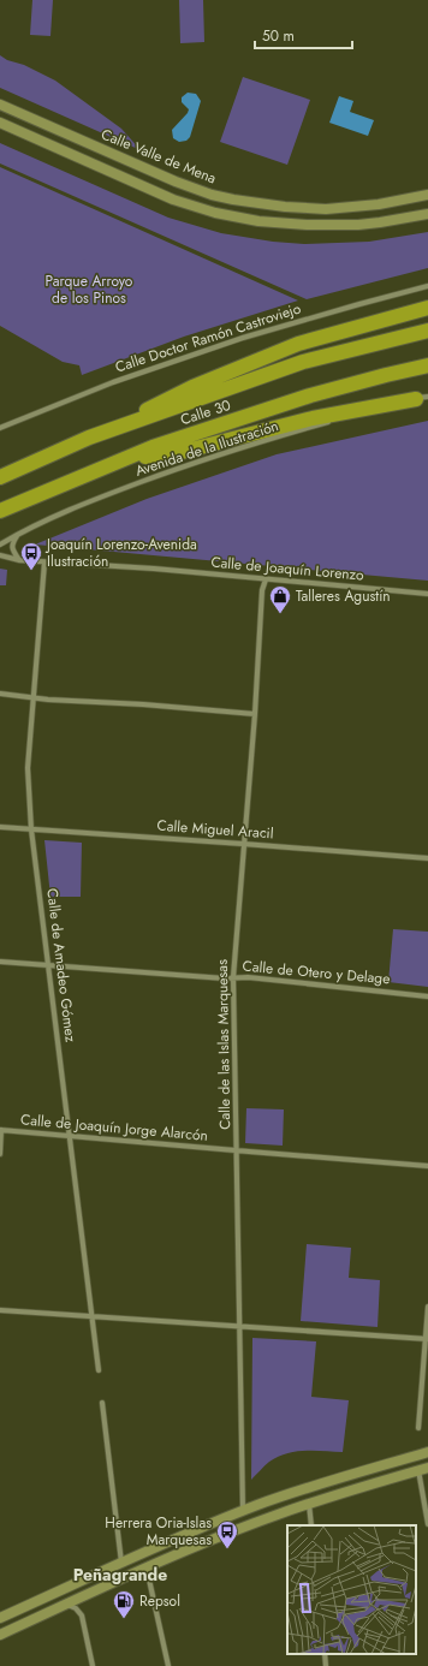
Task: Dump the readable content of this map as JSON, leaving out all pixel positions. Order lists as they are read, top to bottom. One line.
{"streets":{"highway":["Calle 30"],"main road":["Calle Valle de Mena"],"street":["Calle Doctor Ramón Castroviejo","Avenida de la Ilustración","Calle de Joaquín Lorenzo","Calle Miguel Aracil","Calle de Amadeo Gómez","Calle de Otero y Delage","Calle de las Islas Marquesas","Calle de Joaquín Jorge Alarcón"]},"crossings":[["Calle de Joaquín Lorenzo","Calle de Amadeo Gómez"],["Calle de Joaquín Lorenzo","Calle de las Islas Marquesas"],["Calle Miguel Aracil","Calle de Amadeo Gómez"],["Calle Miguel Aracil","Calle de las Islas Marquesas"],["Calle de Amadeo Gómez","Calle de Otero y Delage"],["Calle de Amadeo Gómez","Calle de Joaquín Jorge Alarcón"],["Calle de Otero y Delage","Calle de las Islas Marquesas"],["Calle de las Islas Marquesas","Calle de Joaquín Jorge Alarcón"]],"districts":["Peñagrande"],"parks":["Parque Arroyo de los Pinos"],"places":{"bus stop":["Joaquín Lorenzo-Avenida Ilustración","Herrera Oria-Islas Marquesas"],"shop":["Talleres Agustín"],"fuel station":["Repsol"]},"scale_bar":"50 m"}
